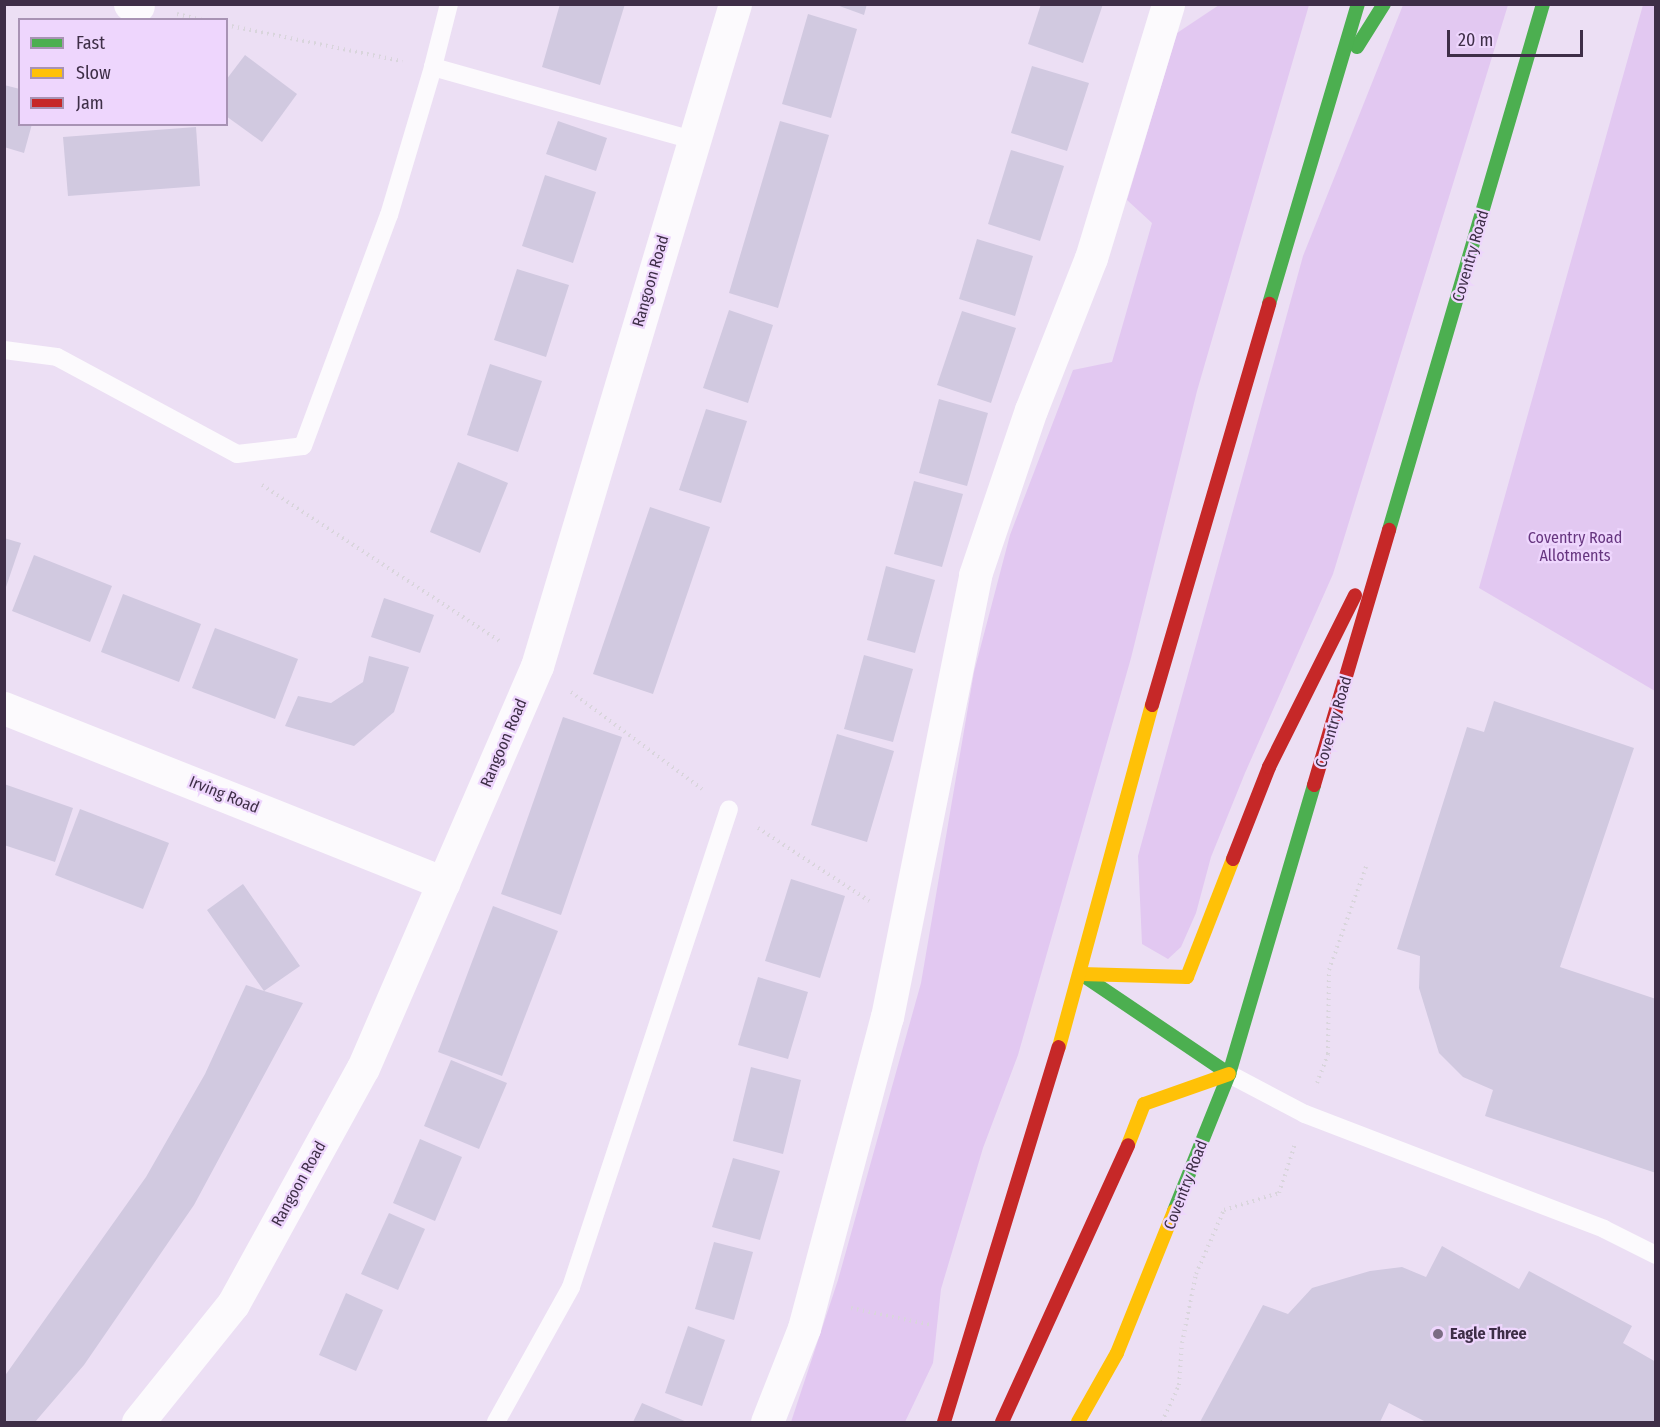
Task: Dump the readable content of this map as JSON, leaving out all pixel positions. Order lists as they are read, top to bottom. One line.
{"streets":{"highway":["Coventry Road"],"street":["Rangoon Road","Irving Road"]},"crossings":[["Rangoon Road","Irving Road"]],"parks":["Coventry Road Allotments"],"places":["Eagle Three"],"legend":["Fast","Slow","Jam"],"scale_bar":"20 m"}
